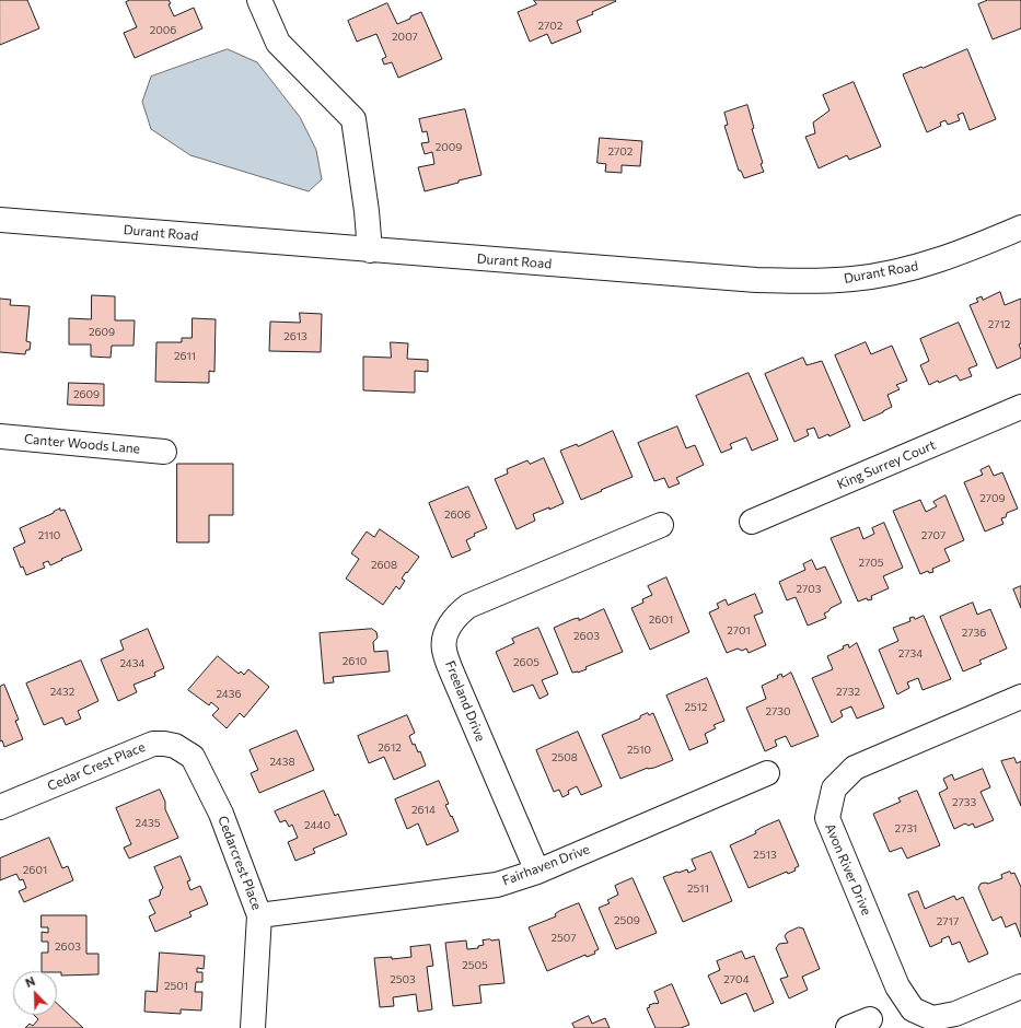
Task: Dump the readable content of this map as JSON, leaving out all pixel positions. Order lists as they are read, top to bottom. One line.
{"streets":{"street":["Durant Road","Canter Woods Lane","King Surrey Court","Freeland Drive","Cedar Crest Place","Cedarcrest Place","Fairhaven Drive","Avon River Drive"]},"crossings":[["Freeland Drive","Fairhaven Drive"],["Cedar Crest Place","Cedarcrest Place"],["Cedarcrest Place","Fairhaven Drive"]],"house_numbers":["2702","2006","2007","2009","2702","2712","2609","2613","2611","2609","2709","2606","2110","2707","2705","2608","2703","2601","2701","2736","2603","2734","2610","2605","2434","2432","2732","2436","2512","2730","2612","2510","2508","2438","2733","2614","2435","2440","2731","2513","2601","2511","2509","2717","2507","2603","2505","2503","2704","2501"],"north":"top left"}
